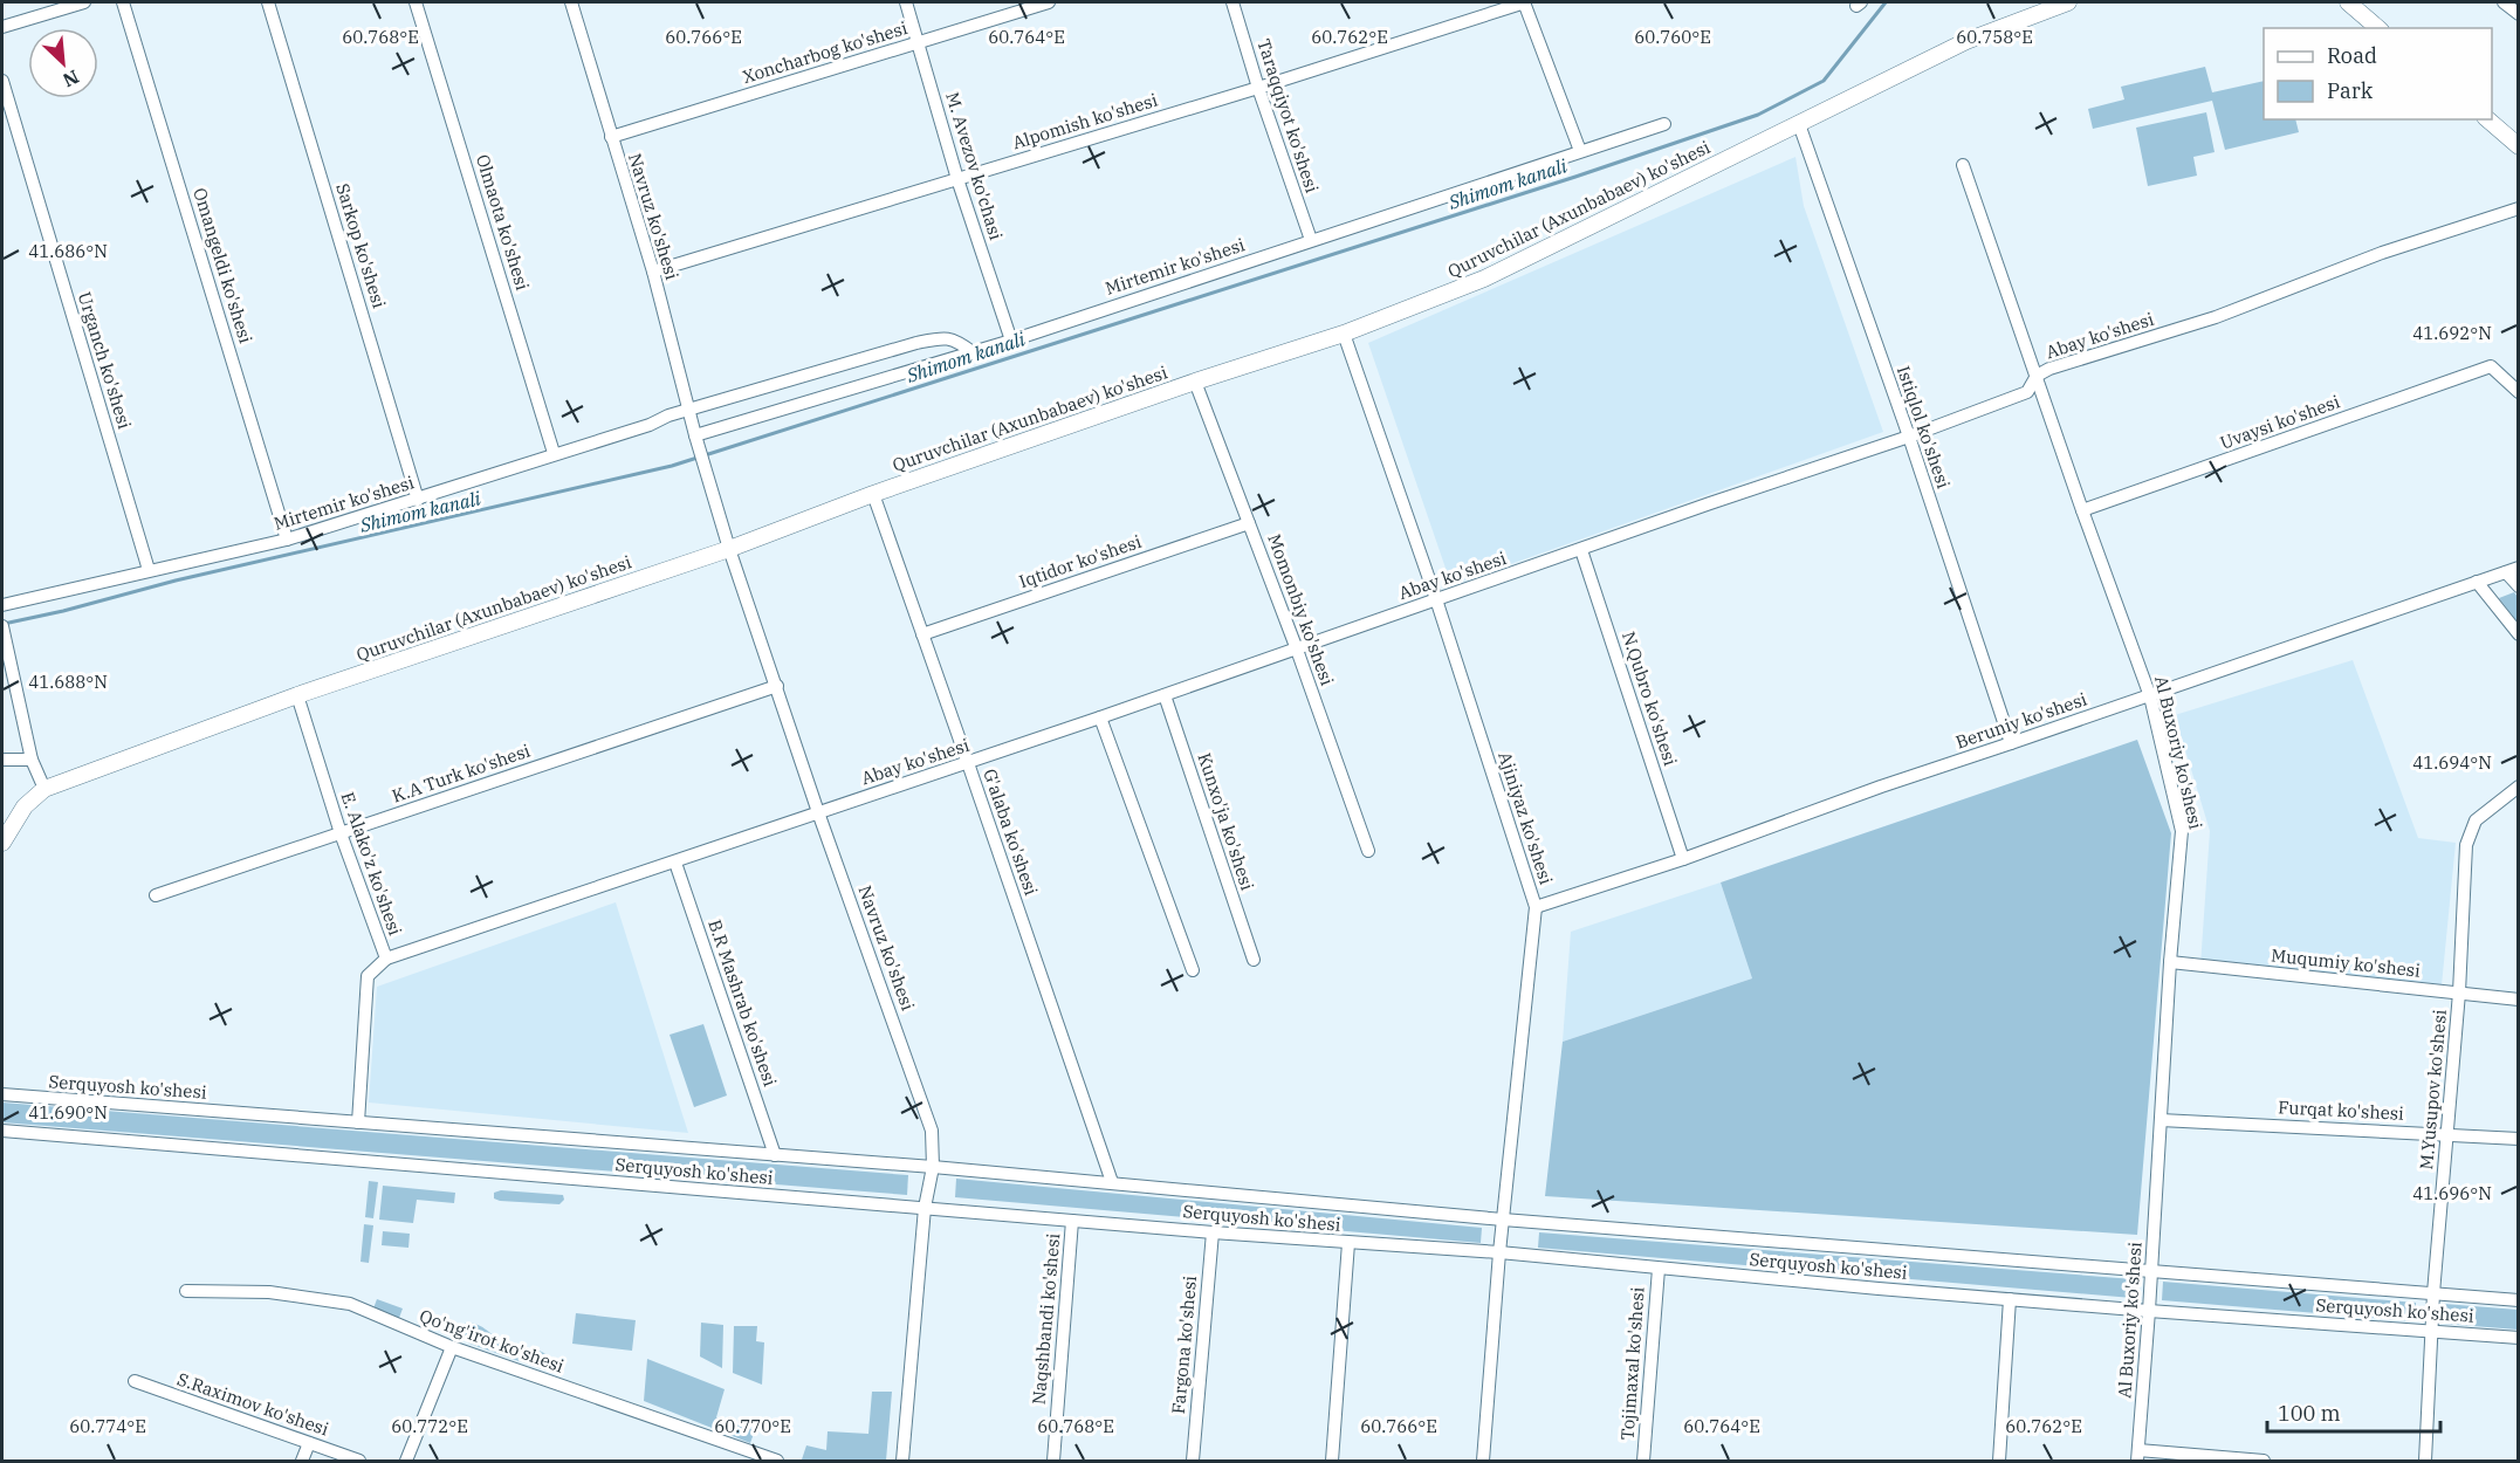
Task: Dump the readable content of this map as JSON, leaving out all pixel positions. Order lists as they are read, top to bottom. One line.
{"streets":{"main road":["Quruvchilar (Axunbabaev) ko'shesi"],"street":["Xoncharbog ko'shesi","Taraqqiyot ko'shesi","Alpomish ko'shesi","M. Avezov ko'chasi","Navruz ko'shesi","Olmaota ko'shesi","Sarkop ko'shesi","Omangeldi ko'shesi","Mirtemir ko'shesi","Abay ko'shesi","Urganch ko'shesi","Uvaysi ko'shesi","Istiqlol ko'shesi","Iqtidor ko'shesi","Momonbiy ko'shesi","N.Qubro ko'shesi","Beruniy ko'shesi","Al Buxoriy ko'shesi","K.A Turk ko'shesi","Ajiniyaz ko'shesi","Kunxo'ja ko'shesi","G'alaba ko'shesi","E. Alako'z ko'shesi","Muqumiy ko'shesi","B.R Mashrab ko'shesi","Serquyosh ko'shesi","M.Yusupov ko'shesi","Furqat ko'shesi","Naqshbandi ko'shesi","Qo'ng'irot ko'shesi","Fargona ko'shesi","Tojimaxal ko'shesi","S.Raximov ko'shesi"]},"crossings":[["Xoncharbog ko'shesi","M. Avezov ko'chasi"],["Xoncharbog ko'shesi","Navruz ko'shesi"],["Taraqqiyot ko'shesi","Alpomish ko'shesi"],["Taraqqiyot ko'shesi","Mirtemir ko'shesi"],["Alpomish ko'shesi","M. Avezov ko'chasi"],["Alpomish ko'shesi","Navruz ko'shesi"],["M. Avezov ko'chasi","Mirtemir ko'shesi"],["Quruvchilar (Axunbabaev) ko'shesi","Navruz ko'shesi"],["Quruvchilar (Axunbabaev) ko'shesi","Istiqlol ko'shesi"],["Quruvchilar (Axunbabaev) ko'shesi","Momonbiy ko'shesi"],["Quruvchilar (Axunbabaev) ko'shesi","Ajiniyaz ko'shesi"],["Quruvchilar (Axunbabaev) ko'shesi","G'alaba ko'shesi"],["Quruvchilar (Axunbabaev) ko'shesi","E. Alako'z ko'shesi"],["Navruz ko'shesi","Mirtemir ko'shesi"],["Navruz ko'shesi","Abay ko'shesi"],["Navruz ko'shesi","K.A Turk ko'shesi"],["Navruz ko'shesi","Serquyosh ko'shesi"],["Olmaota ko'shesi","Mirtemir ko'shesi"],["Sarkop ko'shesi","Mirtemir ko'shesi"],["Omangeldi ko'shesi","Mirtemir ko'shesi"],["Mirtemir ko'shesi","Urganch ko'shesi"],["Abay ko'shesi","Istiqlol ko'shesi"],["Abay ko'shesi","Momonbiy ko'shesi"],["Abay ko'shesi","N.Qubro ko'shesi"],["Abay ko'shesi","Al Buxoriy ko'shesi"],["Abay ko'shesi","Ajiniyaz ko'shesi"],["Abay ko'shesi","Kunxo'ja ko'shesi"],["Abay ko'shesi","G'alaba ko'shesi"],["Abay ko'shesi","E. Alako'z ko'shesi"],["Abay ko'shesi","B.R Mashrab ko'shesi"],["Uvaysi ko'shesi","Al Buxoriy ko'shesi"],["Istiqlol ko'shesi","Beruniy ko'shesi"],["Iqtidor ko'shesi","Momonbiy ko'shesi"],["Iqtidor ko'shesi","G'alaba ko'shesi"],["N.Qubro ko'shesi","Beruniy ko'shesi"],["Beruniy ko'shesi","Al Buxoriy ko'shesi"],["Beruniy ko'shesi","Ajiniyaz ko'shesi"],["Al Buxoriy ko'shesi","Muqumiy ko'shesi"],["Al Buxoriy ko'shesi","Serquyosh ko'shesi"],["Al Buxoriy ko'shesi","Furqat ko'shesi"],["K.A Turk ko'shesi","E. Alako'z ko'shesi"],["Ajiniyaz ko'shesi","Serquyosh ko'shesi"],["G'alaba ko'shesi","Serquyosh ko'shesi"],["E. Alako'z ko'shesi","Serquyosh ko'shesi"],["Muqumiy ko'shesi","M.Yusupov ko'shesi"],["B.R Mashrab ko'shesi","Serquyosh ko'shesi"],["Serquyosh ko'shesi","M.Yusupov ko'shesi"],["Serquyosh ko'shesi","Naqshbandi ko'shesi"],["Serquyosh ko'shesi","Fargona ko'shesi"],["Serquyosh ko'shesi","Tojimaxal ko'shesi"],["M.Yusupov ko'shesi","Furqat ko'shesi"]],"water":["Shimom kanali"],"legend":["Road","Park"],"scale_bar":"100 m","north":"bottom right","coordinates":["60.768°E","60.766°E","60.764°E","60.762°E","60.760°E","60.758°E","41.686°N","41.692°N","41.688°N","41.694°N","41.690°N","41.696°N","60.774°E","60.772°E","60.770°E"]}
